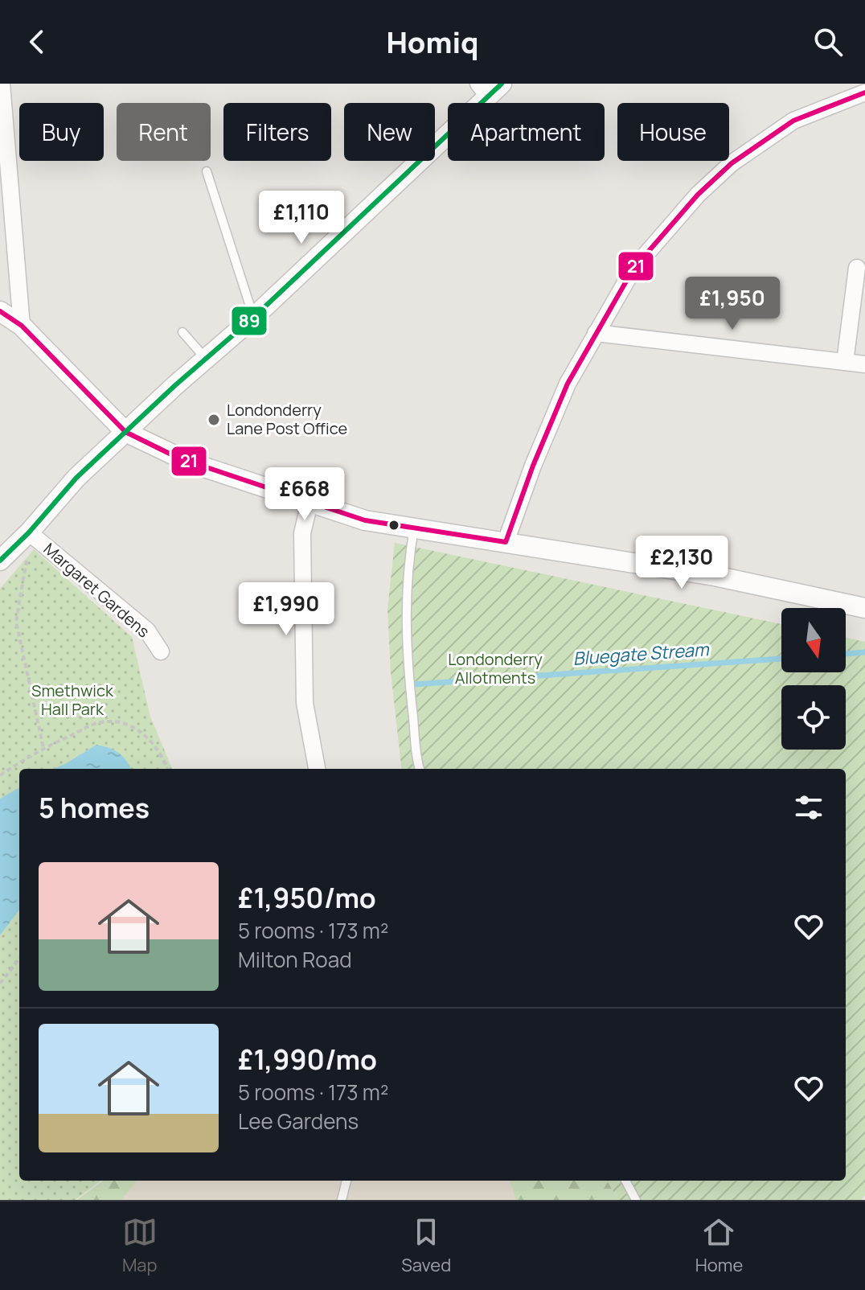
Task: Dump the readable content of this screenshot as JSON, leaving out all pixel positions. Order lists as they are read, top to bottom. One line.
{"streets":{"street":["Margaret Gardens"]},"water":["Bluegate Stream"],"parks":["Londonderry Allotments","Smethwick Hall Park"],"places":["Londonderry Lane Post Office"],"lines":["transit line 89","transit line 21"],"north":"bottom","page":{"header":"Homiq","chip":["Buy","Rent","Filters","New","Apartment","House"],"price":["£1,110","£1,950","£668","£2,130","£1,990"],"heading":"5 homes","list":[{"name":"£1,950/mo","note":"5 rooms · 173 m² · Milton Road"},{"name":"£1,990/mo","note":"5 rooms · 173 m² · Lee Gardens"}],"tabs":["Map","Saved","Home"]}}
